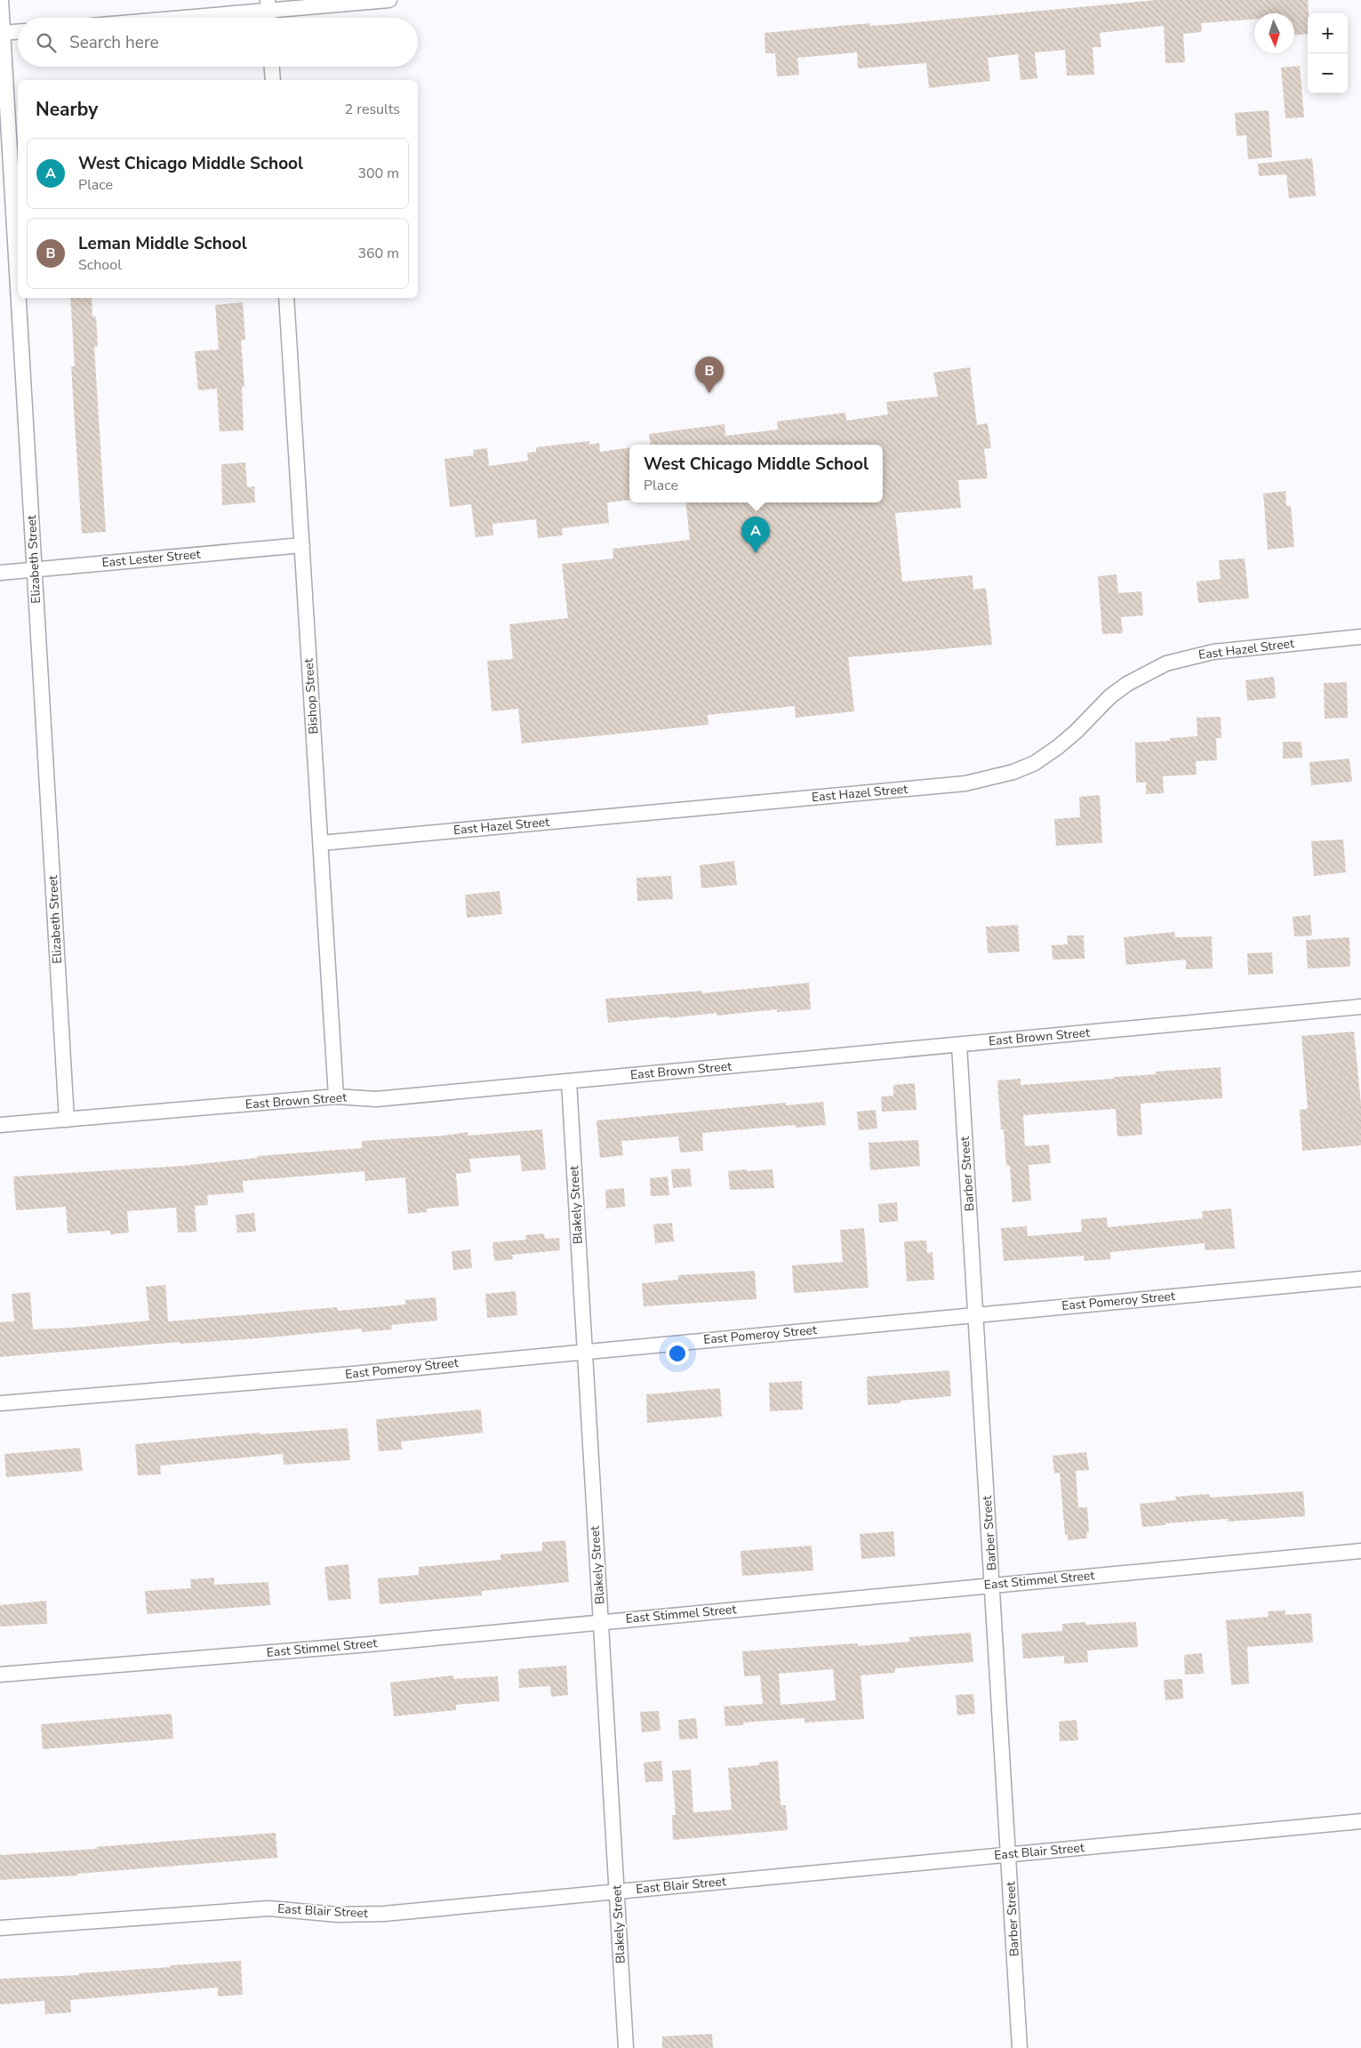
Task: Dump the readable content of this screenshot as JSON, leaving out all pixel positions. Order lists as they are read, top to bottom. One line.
{"streets":{"street":["East Lester Street","Elizabeth Street","East Hazel Street","Bishop Street","East Brown Street","Barber Street","Blakely Street","East Pomeroy Street","East Stimmel Street","East Blair Street"]},"crossings":[["East Lester Street","Elizabeth Street"],["East Lester Street","Bishop Street"],["Elizabeth Street","East Brown Street"],["East Hazel Street","Bishop Street"],["Bishop Street","East Brown Street"],["East Brown Street","Barber Street"],["East Brown Street","Blakely Street"],["Barber Street","East Pomeroy Street"],["Barber Street","East Stimmel Street"],["Barber Street","East Blair Street"],["Blakely Street","East Pomeroy Street"],["Blakely Street","East Stimmel Street"],["Blakely Street","East Blair Street"]],"north":"bottom","page":{"map_buttons":["+","−"],"search":"Search here","heading":["Nearby","2 results"],"list":[{"mark":"A","name":"West Chicago Middle School","note":"Place","value":"300 m"},{"mark":"B","name":"Leman Middle School","note":"School","value":"360 m"}],"pins":["B","A"],"popup":["West Chicago Middle School","Place"]}}
